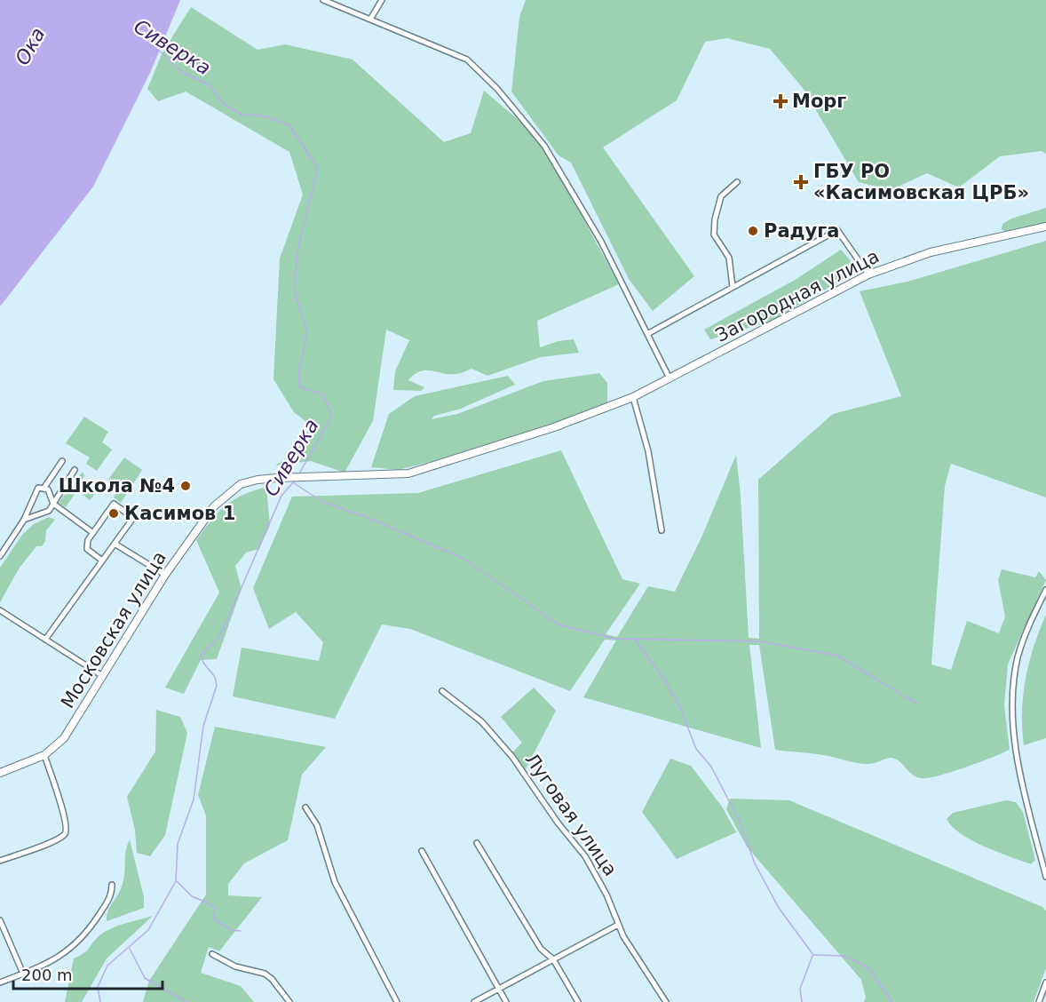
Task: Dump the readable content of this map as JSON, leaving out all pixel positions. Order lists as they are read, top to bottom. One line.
{"streets":{"main road":["Загородная улица","Московская улица"],"street":["Луговая улица"]},"crossings":[["Загородная улица","Московская улица"]],"water":["Ока","Сиверка"],"places":{"health":["Морг","ГБУ РО «Касимовская ЦРБ»"],"other":["Радуга","Школа №4","Касимов 1"]},"scale_bar":"200 m"}
